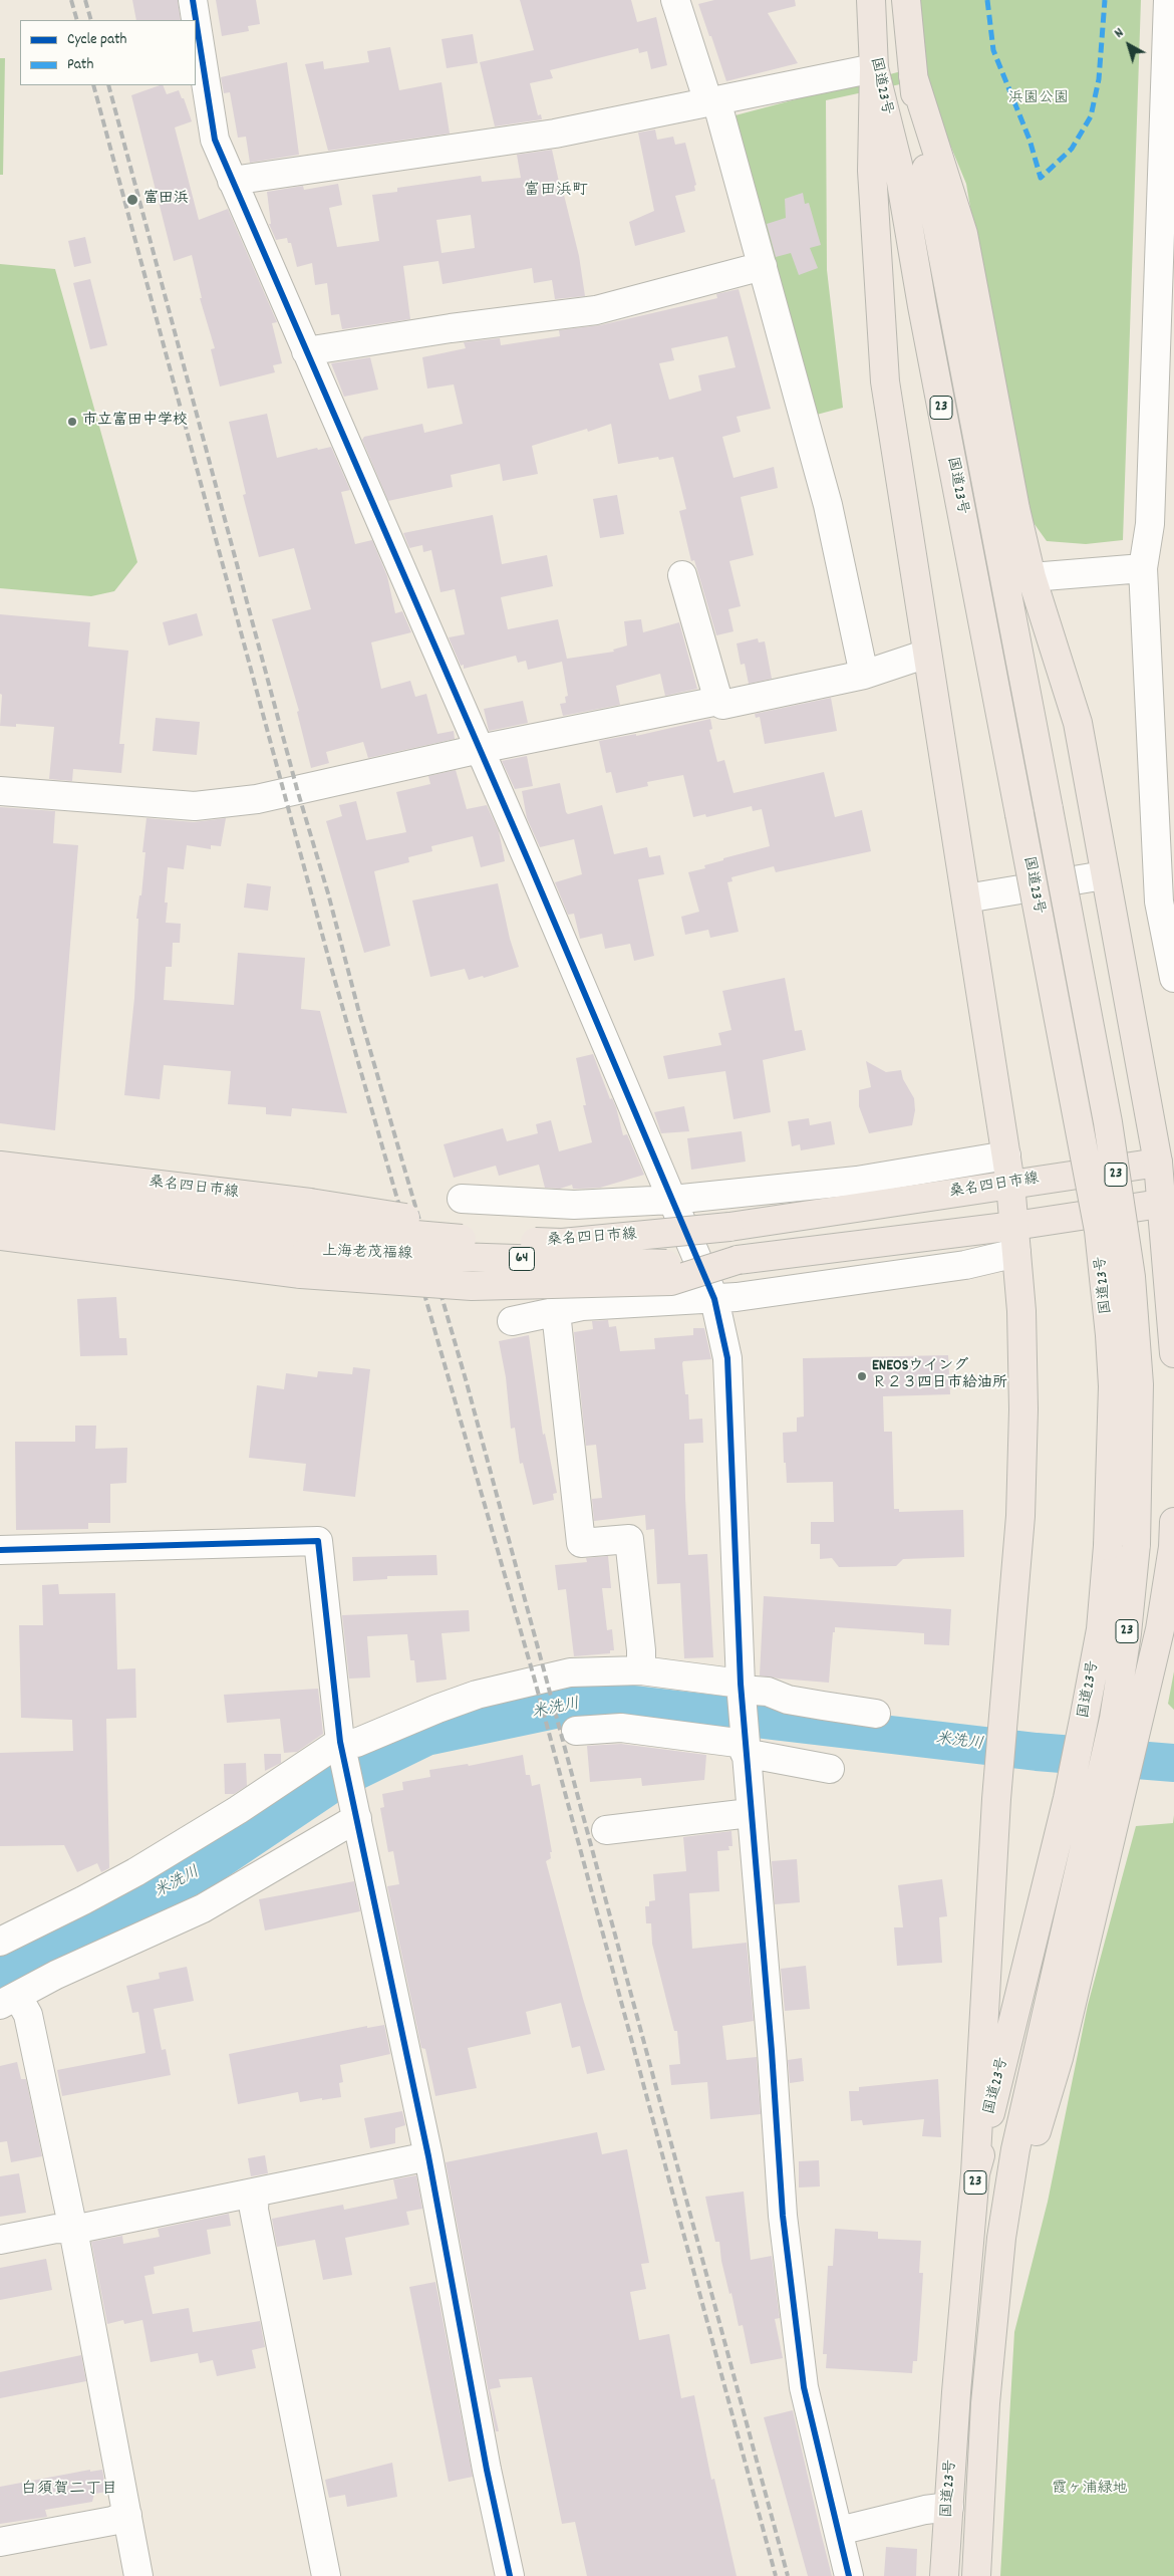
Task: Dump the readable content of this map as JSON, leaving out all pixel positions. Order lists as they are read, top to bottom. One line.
{"streets":{"main road":["国道23号","23","桑名四日市線","上海老茂福線","64"]},"crossings":[["桑名四日市線","上海老茂福線"]],"districts":["富田浜町","白須賀二丁目"],"water":["米洗川"],"parks":["浜園公園","霞ヶ浦緑地"],"places":["富田浜","市立富田中学校","ENEOSウイング Ｒ２３四日市給油所"],"legend":["Cycle path","Path"],"north":"top left"}
